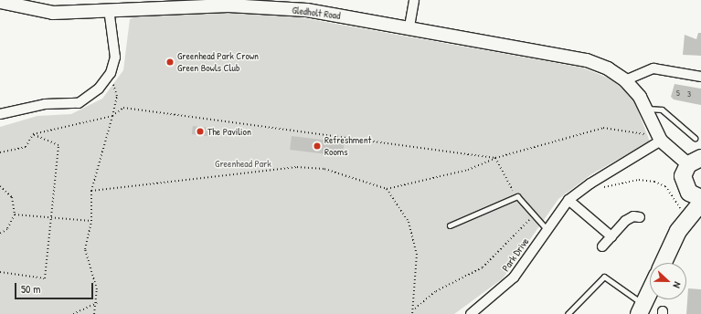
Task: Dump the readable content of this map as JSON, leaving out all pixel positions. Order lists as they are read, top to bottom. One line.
{"streets":{"street":["Gledholt Road","Park Drive"]},"crossings":[["Gledholt Road","Park Drive"]],"parks":["Greenhead Park"],"places":["Greenhead Park Crown Green Bowls Club","The Pavilion","Refreshment Rooms"],"house_numbers":["5","3"],"scale_bar":"50 m","north":"right"}
